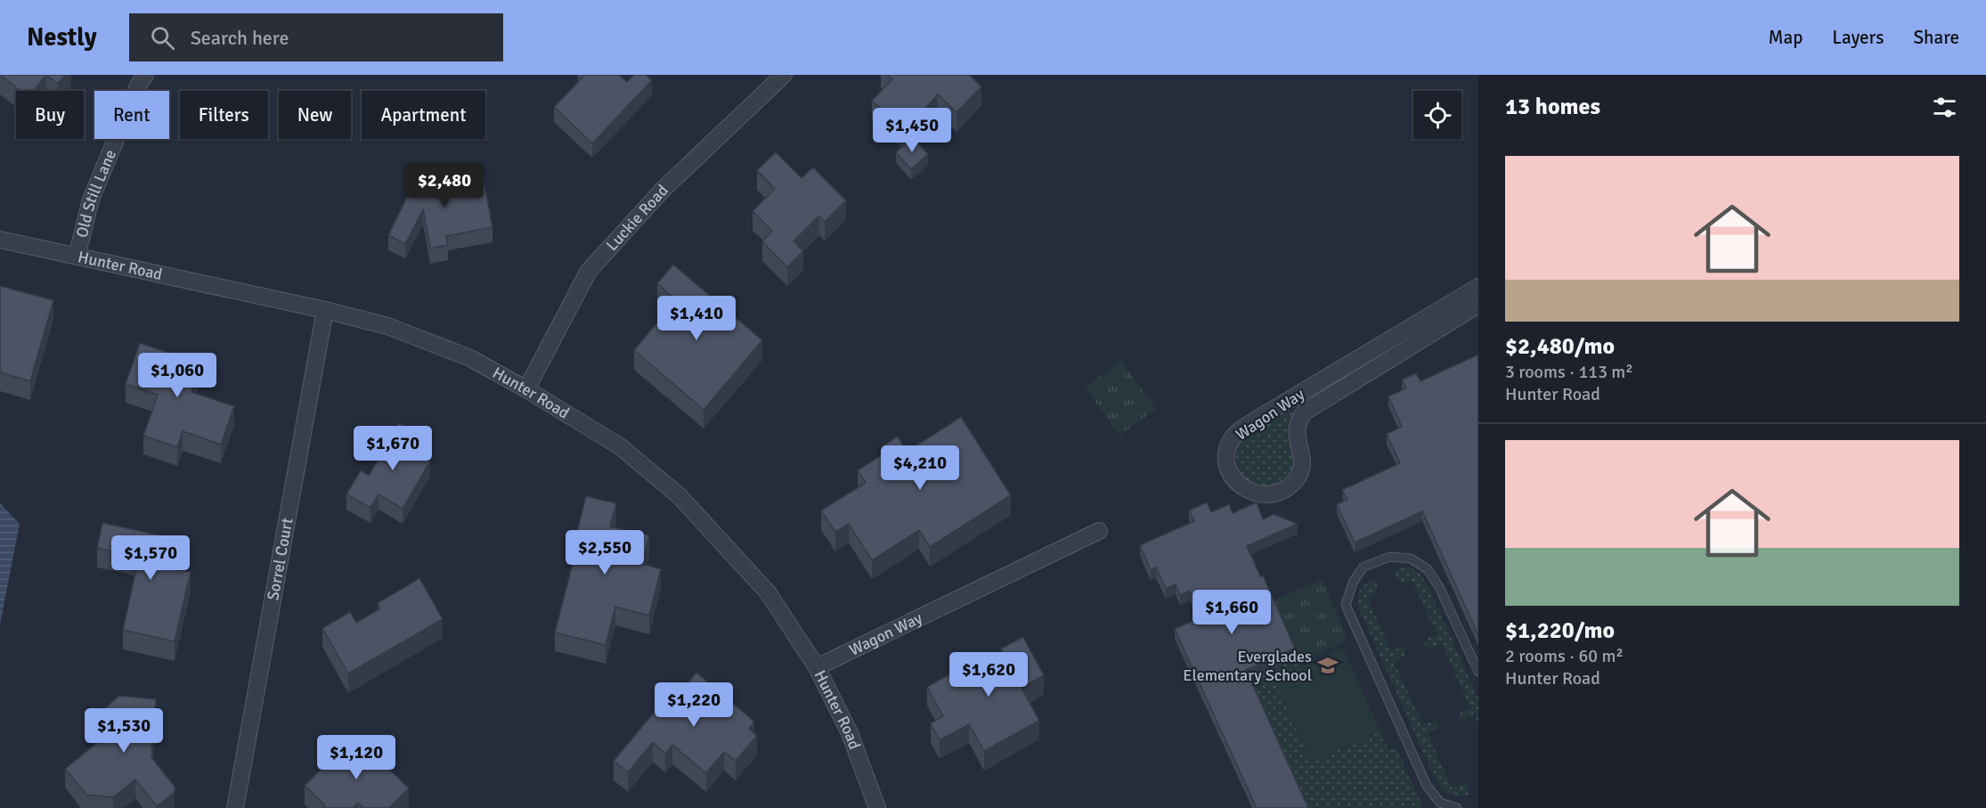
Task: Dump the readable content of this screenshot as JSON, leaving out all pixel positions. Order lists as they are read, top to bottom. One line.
{"streets":{"street":["Old Still Lane","Luckie Road","Hunter Road","Wagon Way","Sorrel Court"]},"crossings":[["Old Still Lane","Hunter Road"],["Luckie Road","Hunter Road"],["Hunter Road","Wagon Way"],["Hunter Road","Sorrel Court"]],"places":{"school or university":["Everglades Elementary School"]},"page":{"header":"Nestly","search":"Search here","nav":["Map","Layers","Share"],"heading":"13 homes","chip":["Buy","Rent","Filters","New","Apartment"],"price":["$1,450","$2,480","$1,410","$1,060","$1,670","$4,210","$2,550","$1,570","$1,660","$1,620","$1,220","$1,530","$1,120"],"list":[{"name":"$2,480/mo","note":"3 rooms · 113 m² · Hunter Road"},{"name":"$1,220/mo","note":"2 rooms · 60 m² · Hunter Road"}]}}
